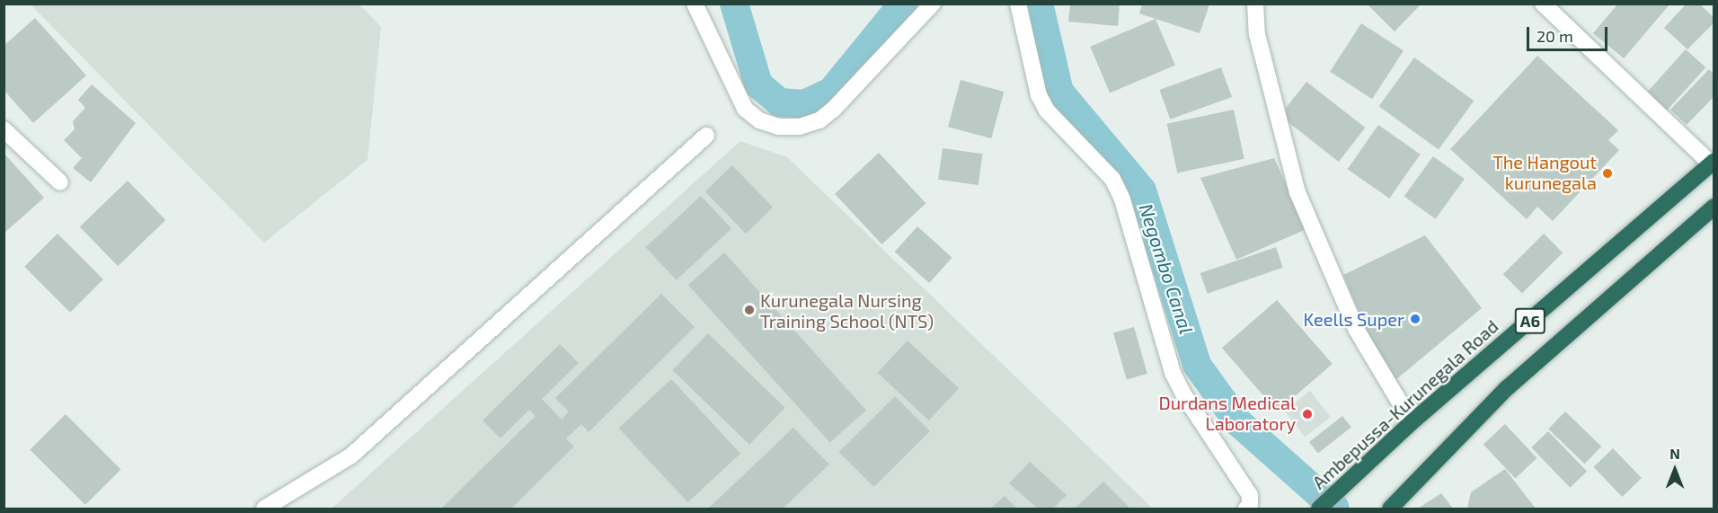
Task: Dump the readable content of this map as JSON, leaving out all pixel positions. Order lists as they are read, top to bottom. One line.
{"streets":{"highway":["A6","Ambepussa-Kurunegala Road"]},"water":["Negombo Canal"],"places":["The Hangout kurunegala","Kurunegala Nursing Training School (NTS)","Keells Super","Durdans Medical Laboratory"],"scale_bar":"20 m","north":"top"}
